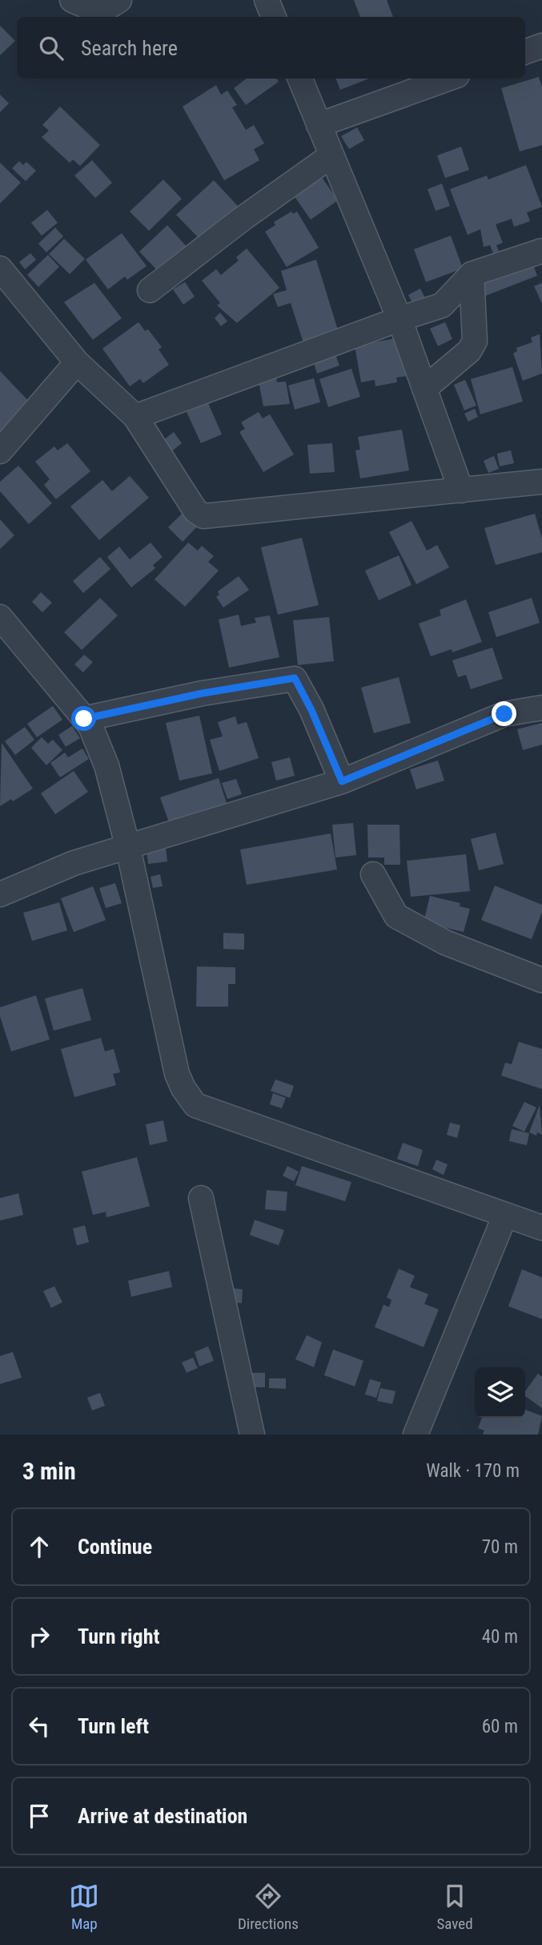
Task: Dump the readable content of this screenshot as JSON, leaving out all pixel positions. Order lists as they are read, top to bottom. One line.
{"page":{"search":"Search here","heading":["3 min","Walk · 170 m"],"list":[["Continue","70 m"],["Turn right","40 m"],["Turn left","60 m"],"Arrive at destination"],"nav":["Map","Directions","Saved"]}}
